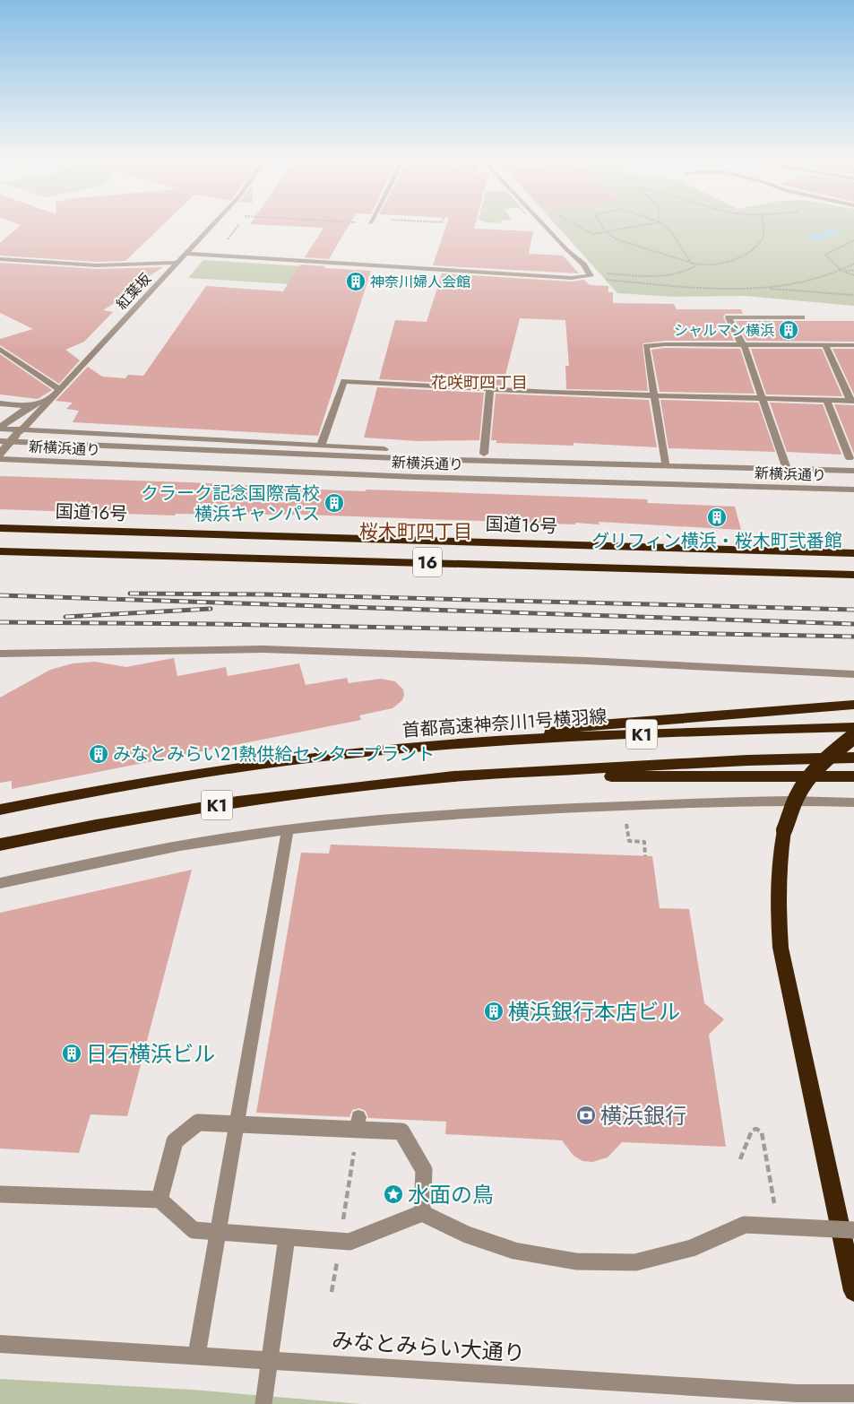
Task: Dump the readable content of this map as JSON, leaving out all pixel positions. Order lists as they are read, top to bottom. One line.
{"streets":{"highway":["国道16号","16","首都高速神奈川1号横羽線","K1"],"street":["紅葉坂","新横浜通り","みなとみらい大通り"]},"districts":["花咲町四丁目","桜木町四丁目"],"places":{"building":["神奈川婦人会館","シャルマン横浜","クラーク記念国際高校 横浜キャンパス","グリフィン横浜・桜木町弐番館","みなとみらい21熱供給センタープラント","横浜銀行本店ビル","日石横浜ビル"],"bank":["横浜銀行"],"place":["水面の鳥"]}}
